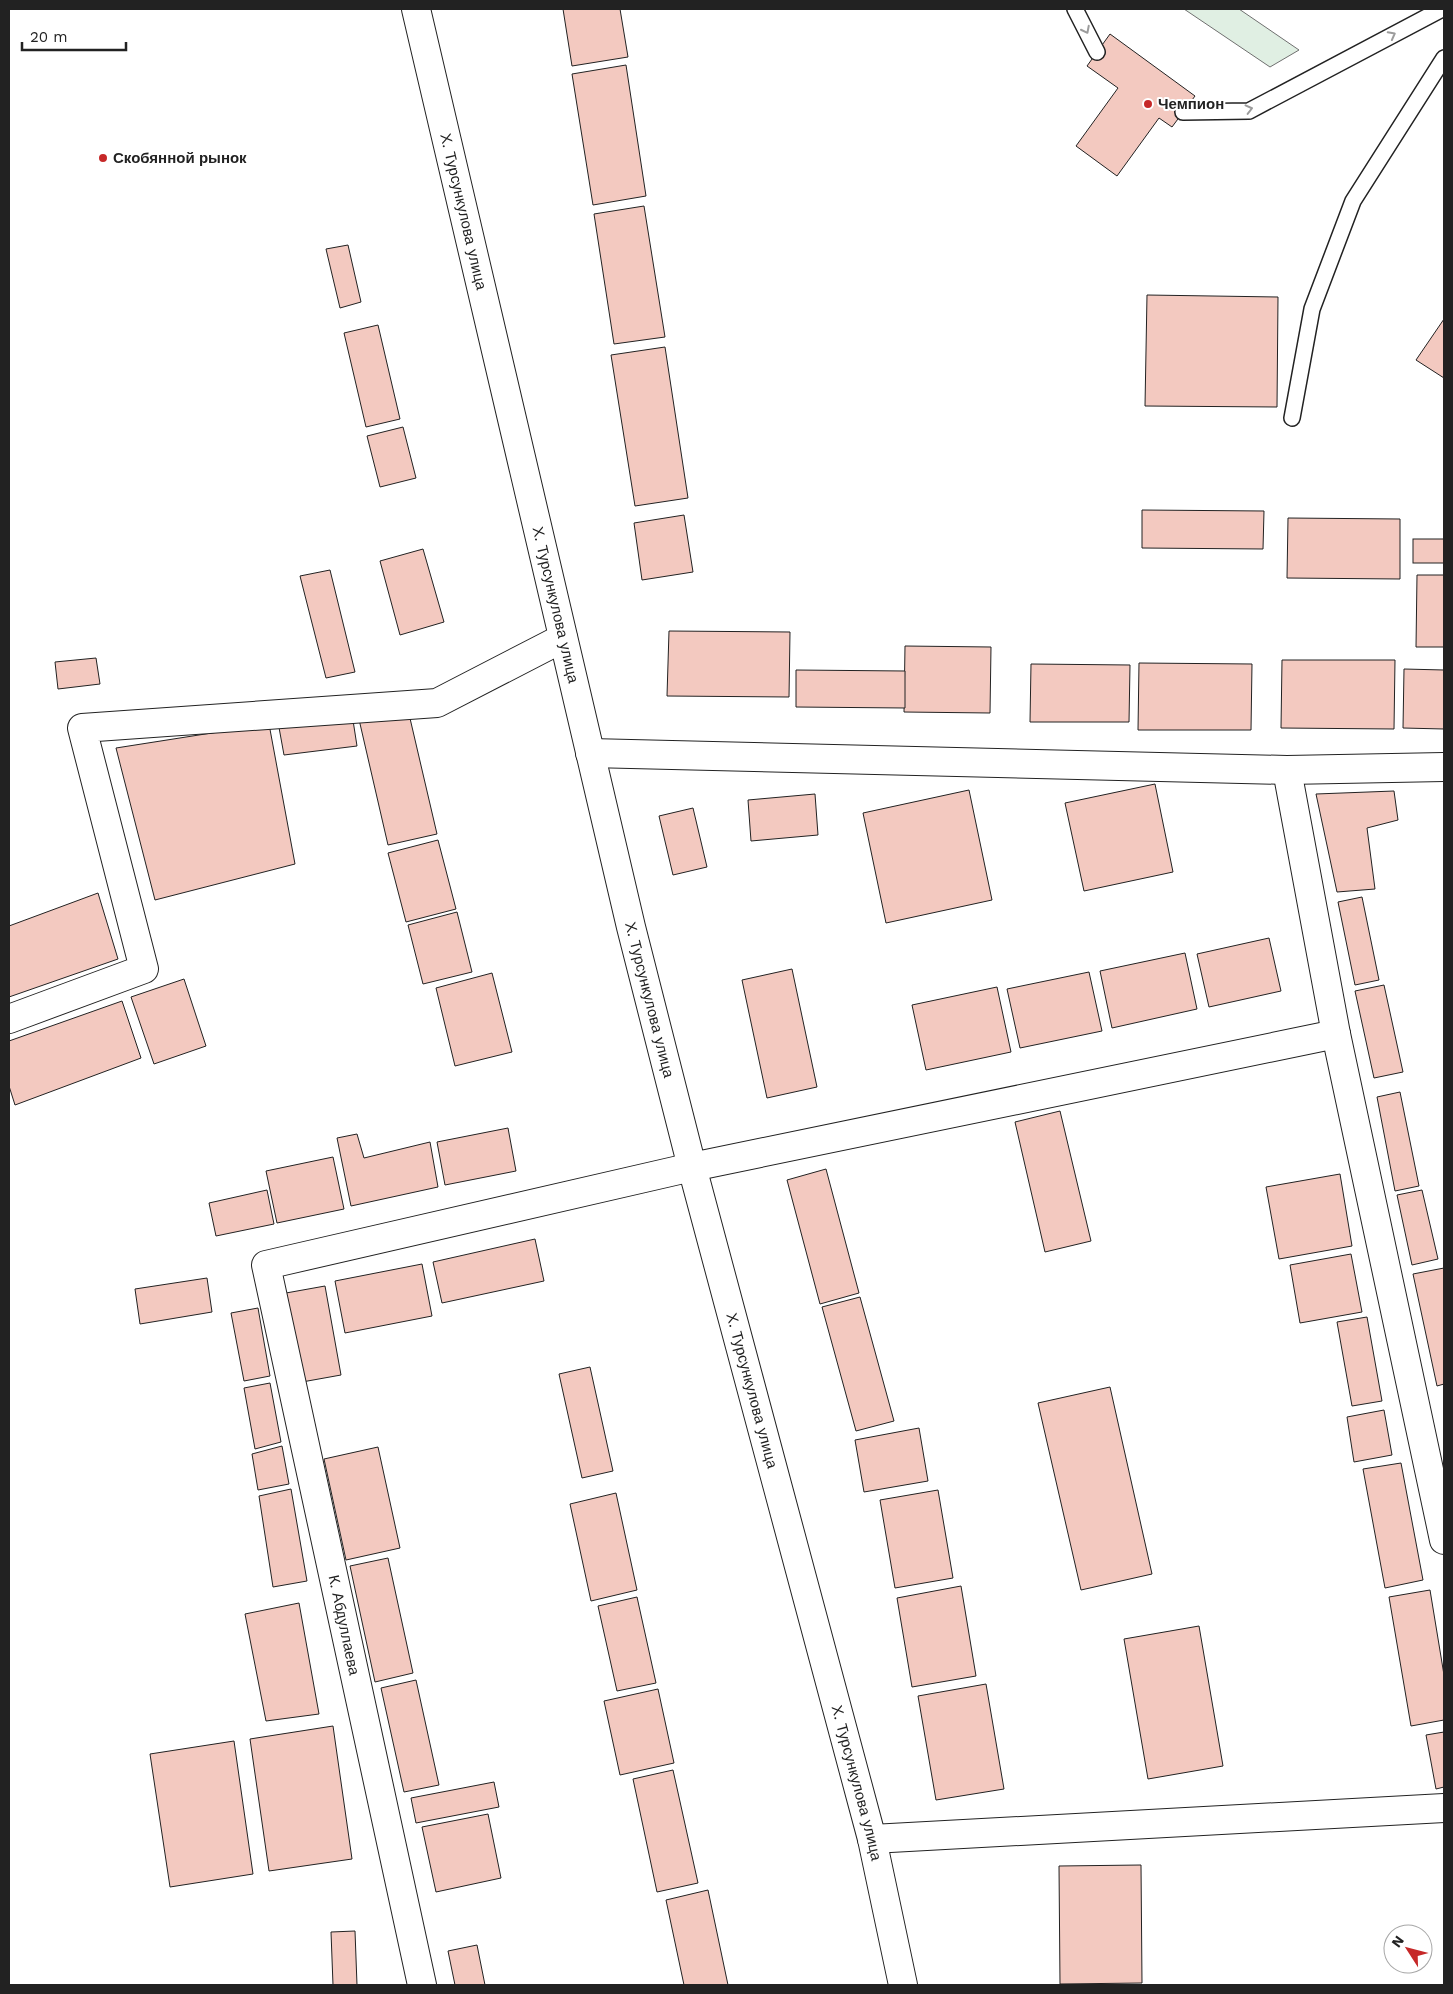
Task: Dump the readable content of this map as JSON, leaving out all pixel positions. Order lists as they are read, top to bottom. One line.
{"streets":{"street":["Х. Турсункулова улица","К. Абдуллаева"]},"crossings":[["Х. Турсункулова улица","К. Абдуллаева"]],"places":["Чемпион","Скобянной рынок"],"scale_bar":"20 m","north":"top left"}
